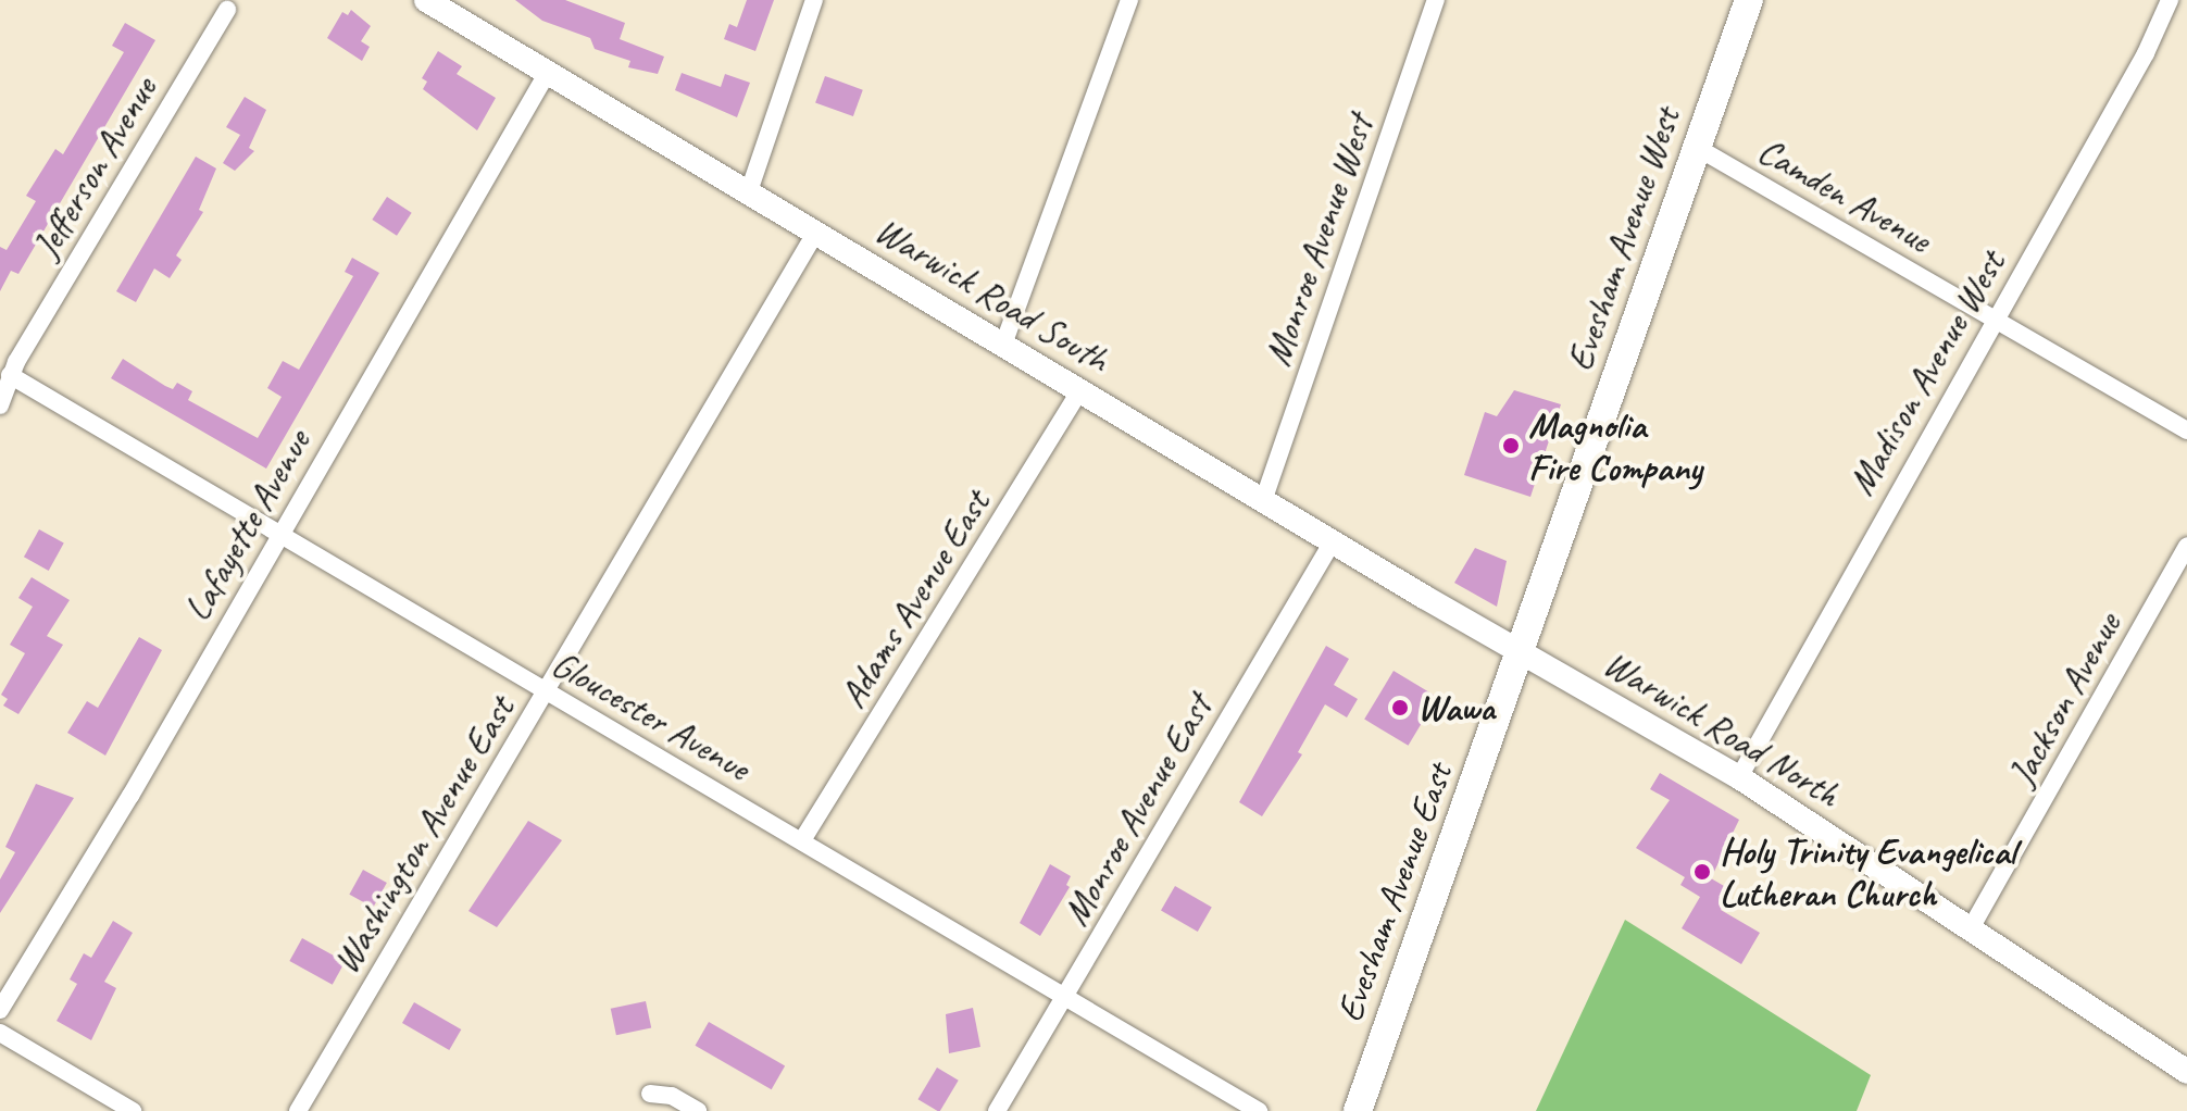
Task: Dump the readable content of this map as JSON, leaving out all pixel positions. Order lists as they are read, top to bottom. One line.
{"streets":{"main road":["Evesham Avenue West","Evesham Avenue East"],"street":["Jefferson Avenue","Camden Avenue","Monroe Avenue West","Warwick Road South","Madison Avenue West","Lafayette Avenue","Adams Avenue East","Jackson Avenue","Gloucester Avenue","Warwick Road North","Monroe Avenue East","Washington Avenue East"]},"crossings":[["Jefferson Avenue","Gloucester Avenue"],["Camden Avenue","Evesham Avenue West"],["Camden Avenue","Madison Avenue West"],["Evesham Avenue West","Warwick Road South"],["Evesham Avenue West","Warwick Road North"],["Evesham Avenue West","Evesham Avenue East"],["Monroe Avenue West","Warwick Road South"],["Warwick Road South","Lafayette Avenue"],["Warwick Road South","Adams Avenue East"],["Warwick Road South","Warwick Road North"],["Warwick Road South","Monroe Avenue East"],["Warwick Road South","Washington Avenue East"],["Warwick Road South","Evesham Avenue East"],["Madison Avenue West","Warwick Road North"],["Lafayette Avenue","Gloucester Avenue"],["Adams Avenue East","Gloucester Avenue"],["Jackson Avenue","Warwick Road North"],["Gloucester Avenue","Monroe Avenue East"],["Gloucester Avenue","Washington Avenue East"],["Warwick Road North","Evesham Avenue East"]],"places":["Magnolia Fire Company","Wawa","Holy Trinity Evangelical Lutheran Church"]}
